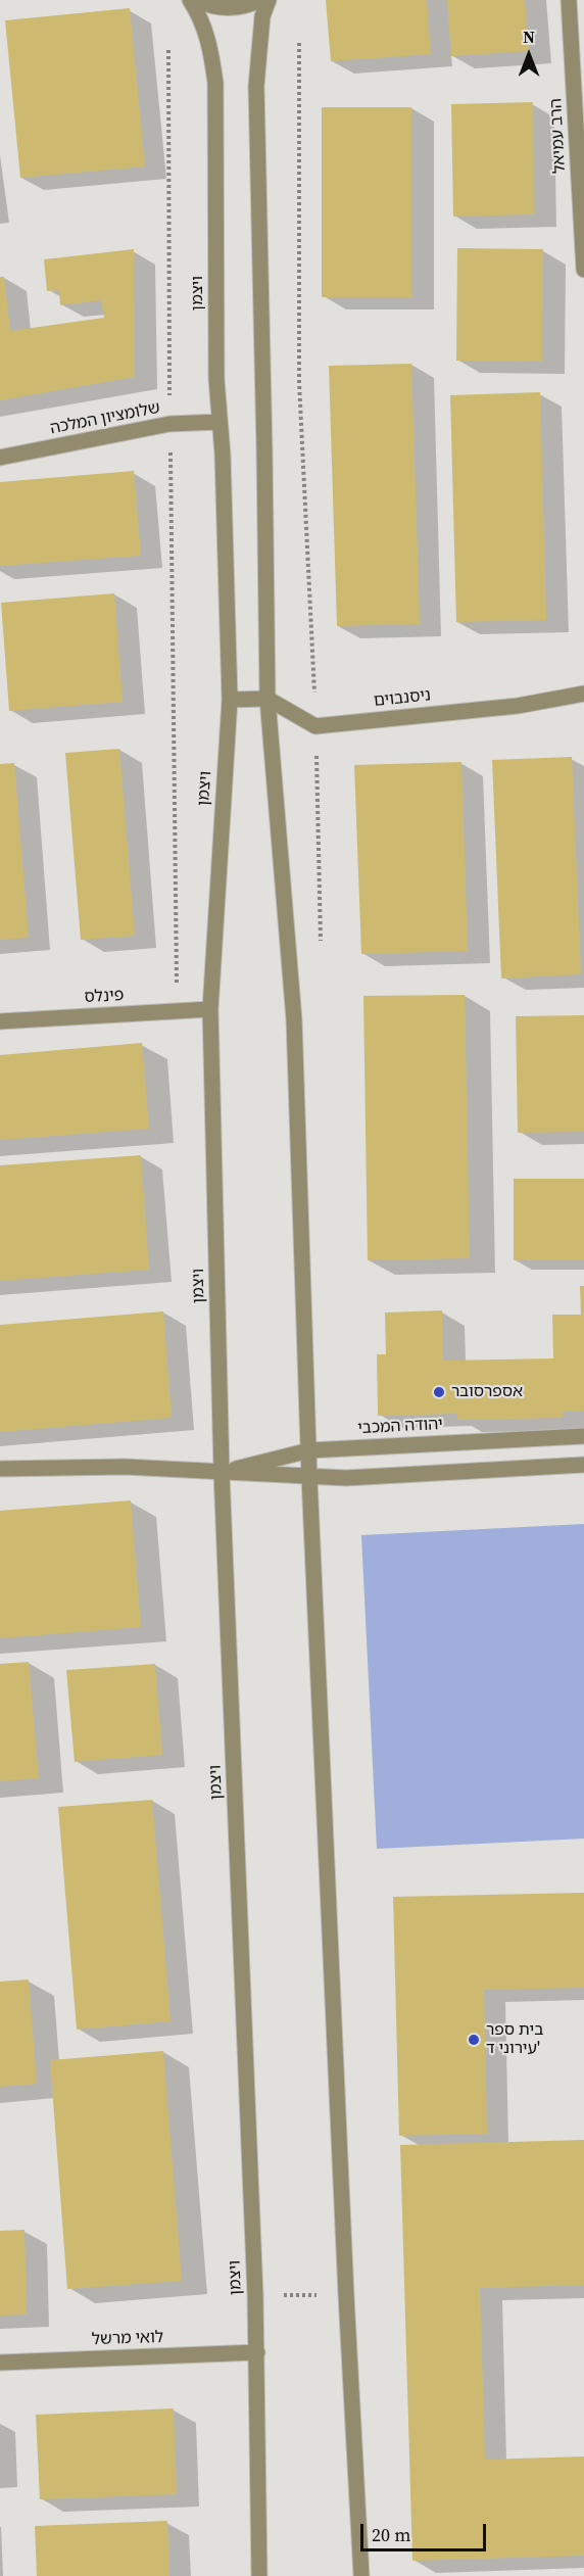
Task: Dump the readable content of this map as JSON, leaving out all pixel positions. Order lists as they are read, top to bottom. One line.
{"streets":{"street":["הרב עמיאל","ויצמן","שלומציון המלכה","ניסנבוים","פינלס","יהודה המכבי","לואי מרשל"]},"crossings":[["ויצמן","שלומציון המלכה"],["ויצמן","פינלס"],["ויצמן","יהודה המכבי"],["ויצמן","לואי מרשל"]],"places":["אספרסובר","בית ספר עירוני ד'"],"scale_bar":"20 m","north":"top"}
